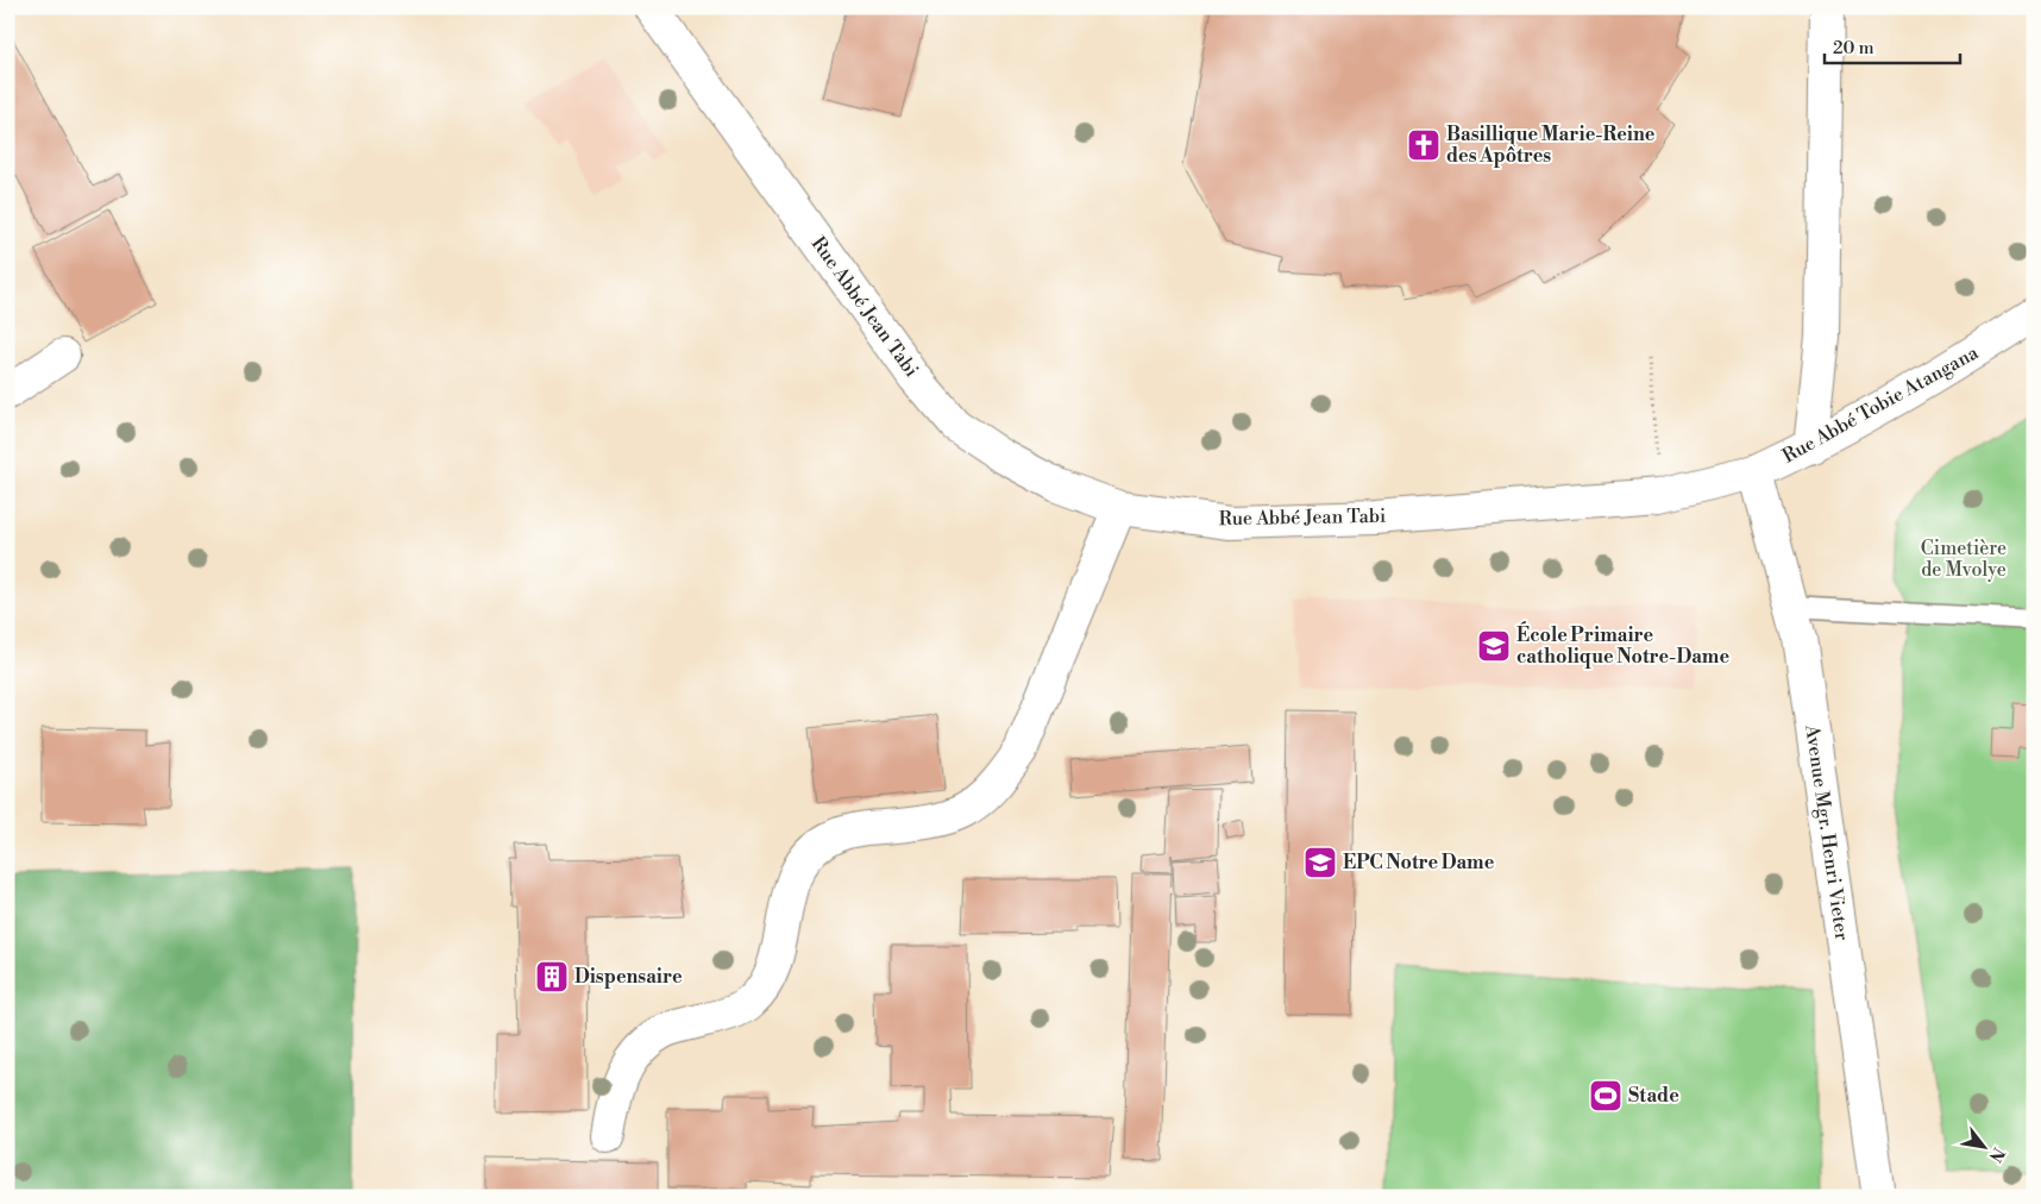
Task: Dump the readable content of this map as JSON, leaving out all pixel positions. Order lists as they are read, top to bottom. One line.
{"streets":{"main road":["Rue Abbé Jean Tabi","Rue Abbé Tobie Atangana","Avenue Mgr. Henri Vieter"]},"crossings":[["Rue Abbé Jean Tabi","Rue Abbé Tobie Atangana"],["Rue Abbé Jean Tabi","Avenue Mgr. Henri Vieter"],["Rue Abbé Tobie Atangana","Avenue Mgr. Henri Vieter"]],"parks":["Cimetière de Mvolye"],"places":{"church":["Basillique Marie-Reine des Apôtres"],"school or university":["École Primaire catholique Notre-Dame","EPC Notre Dame"],"building":["Dispensaire"],"sports":["Stade"]},"scale_bar":"20 m","north":"bottom right"}
